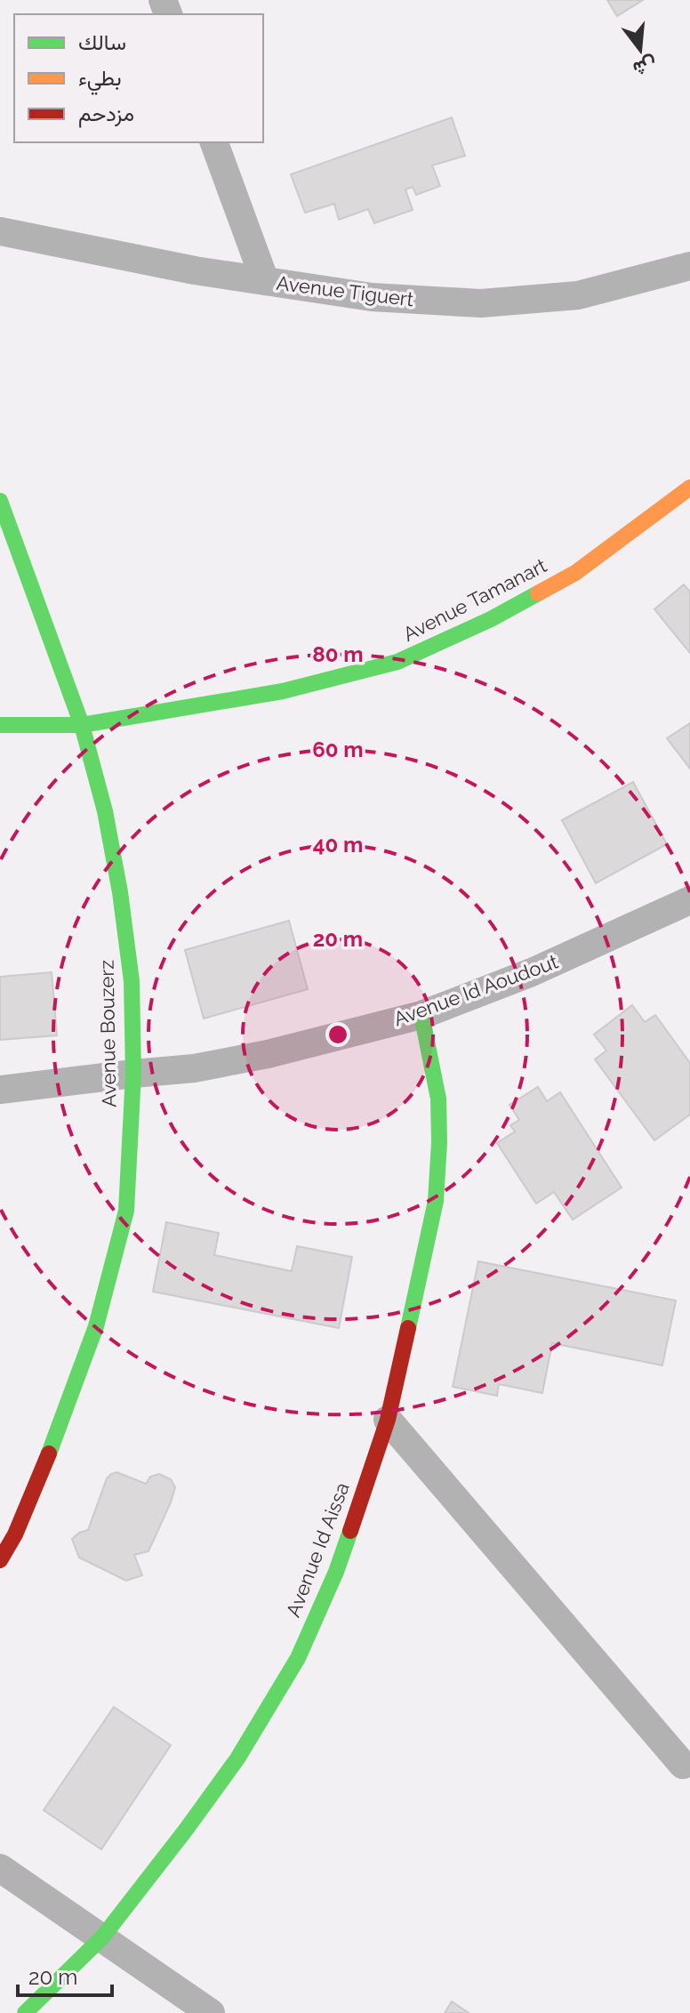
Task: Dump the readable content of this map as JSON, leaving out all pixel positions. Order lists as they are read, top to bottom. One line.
{"streets":{"street":["Avenue Tiguert","Avenue Tamanart","Avenue Id Aoudout","Avenue Bouzerz","Avenue Id Aissa"]},"crossings":[["Avenue Tamanart","Avenue Bouzerz"],["Avenue Id Aoudout","Avenue Bouzerz"],["Avenue Id Aoudout","Avenue Id Aissa"]],"legend":["سالك","بطيء","مزدحم"],"scale_bar":"20 m","north":"bottom","rings":["80 m","60 m","40 m","20 m"]}
